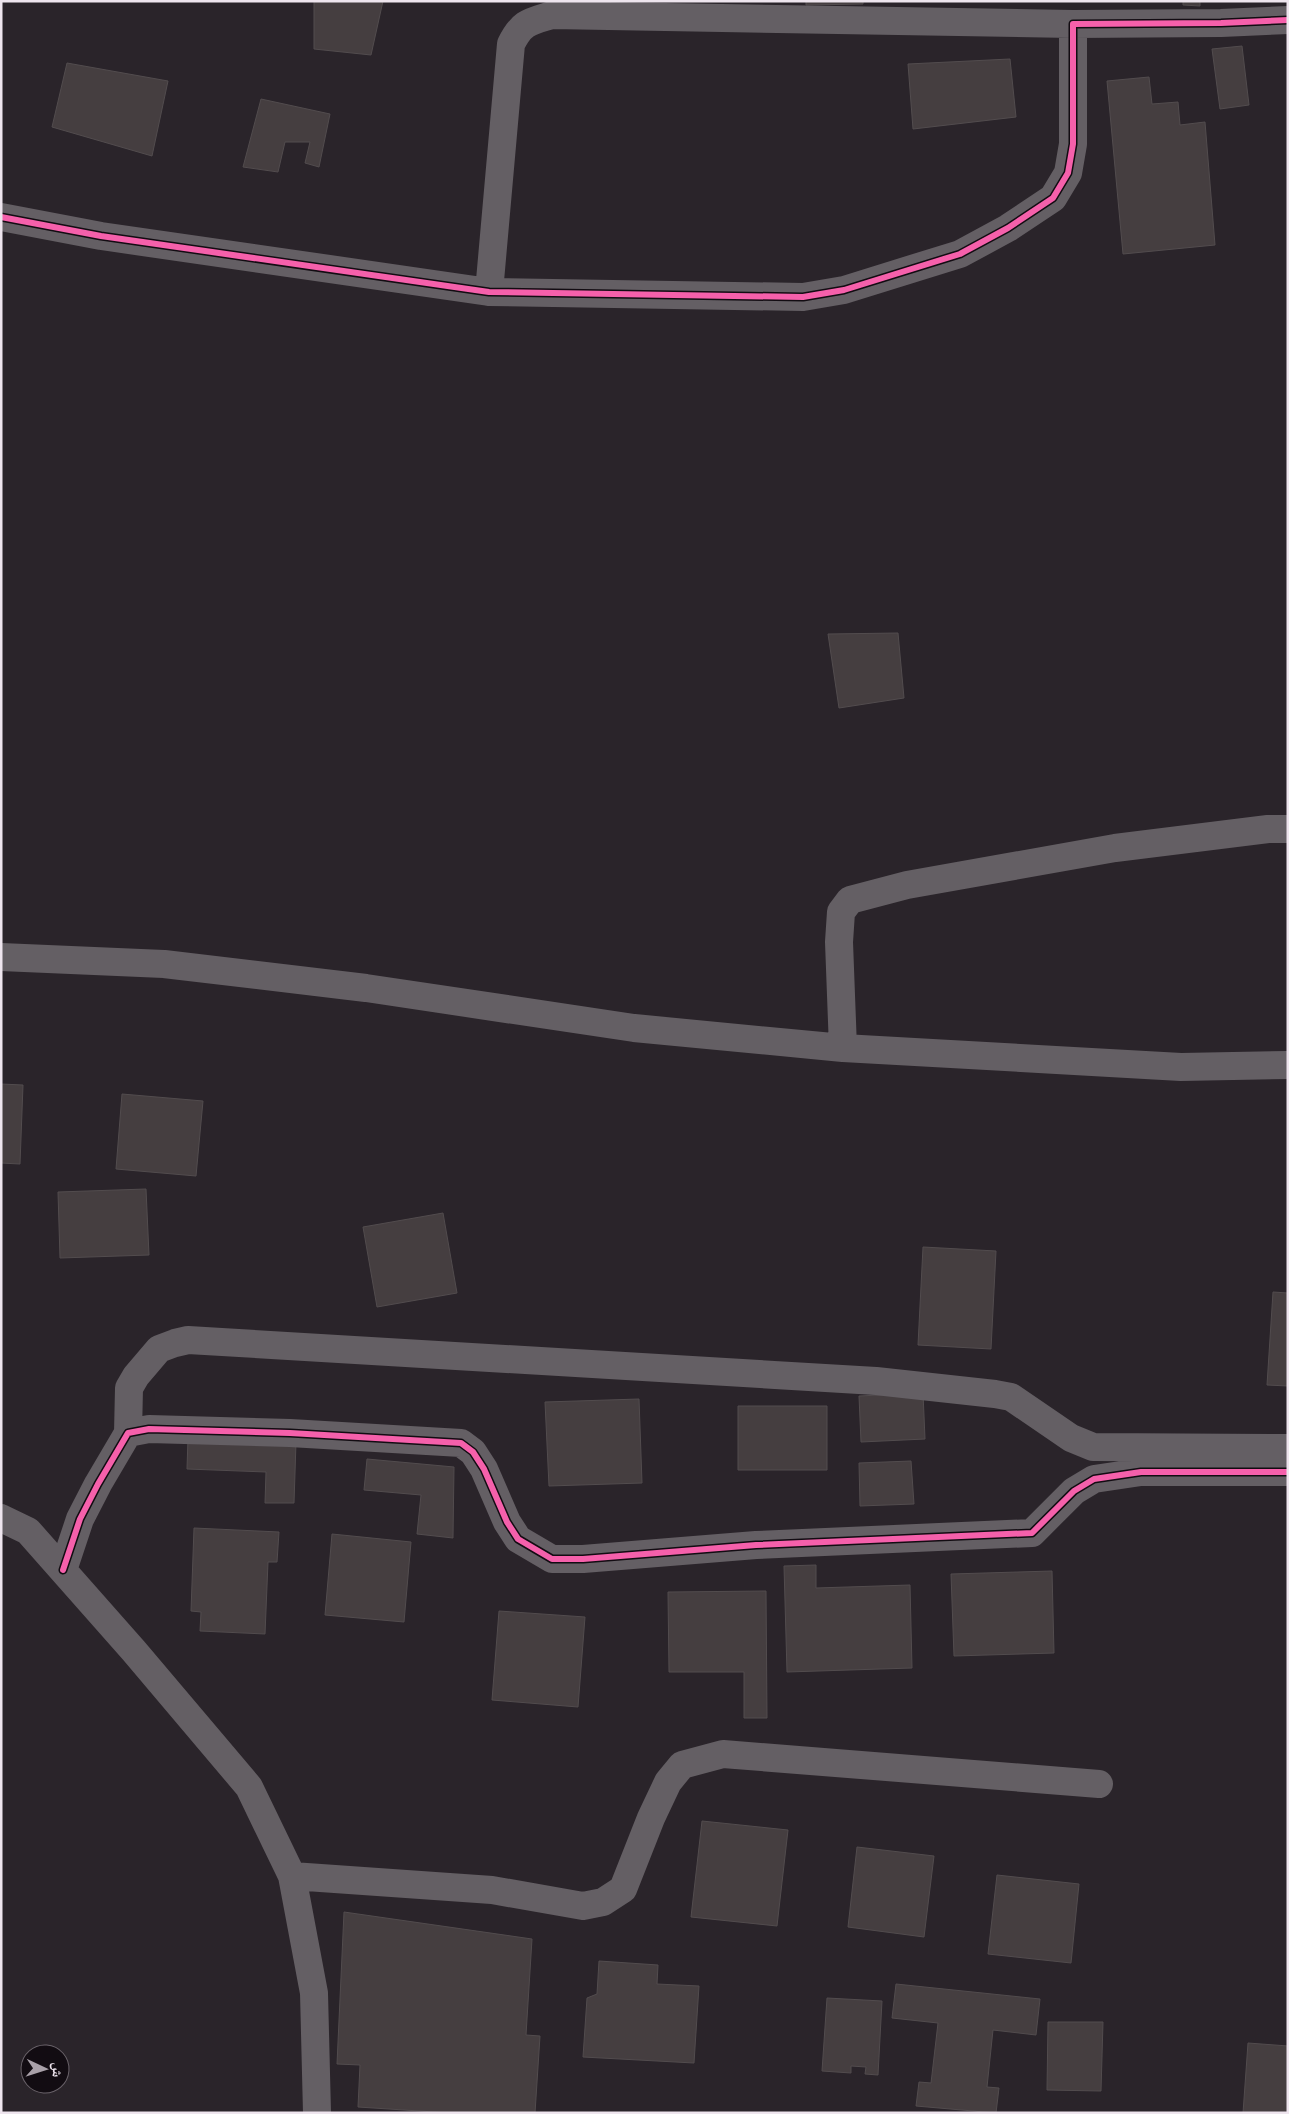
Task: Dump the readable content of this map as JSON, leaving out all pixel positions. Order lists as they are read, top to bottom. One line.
{"north":"right"}
